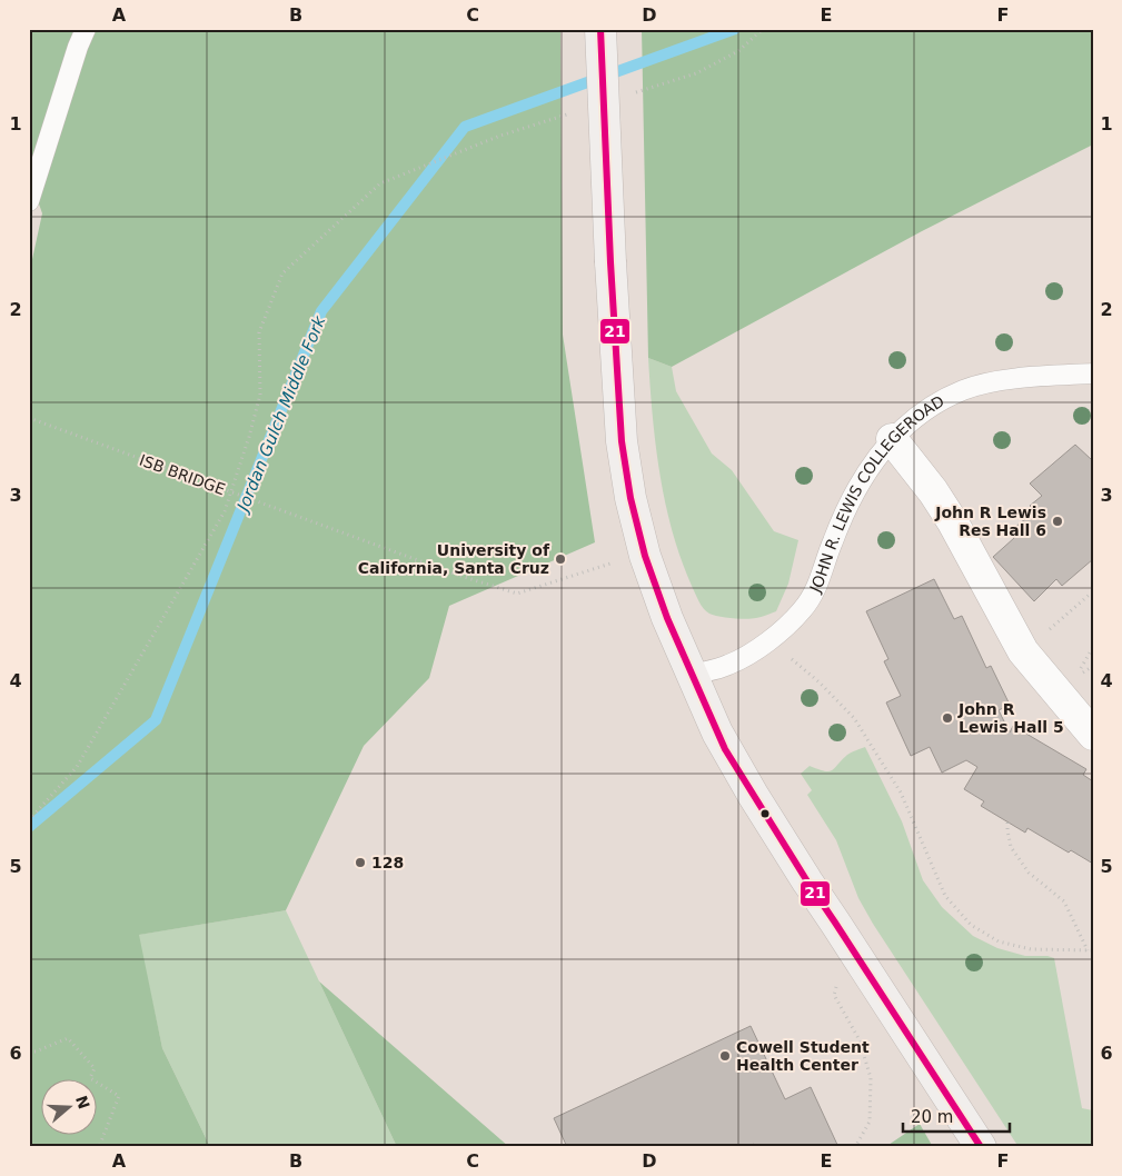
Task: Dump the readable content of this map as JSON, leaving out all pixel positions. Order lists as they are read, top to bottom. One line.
{"streets":{"lane":["JOHN R. LEWIS COLLEGEROAD"],"path":["ISB BRIDGE"]},"water":["Jordan Gulch Middle Fork"],"places":["John R Lewis Res Hall 6","University of California, Santa Cruz","John R Lewis Hall 5","128","Cowell Student Health Center"],"lines":["transit line 21"],"scale_bar":"20 m","north":"right","grid":{"columns":["A","B","C","D","E","F"],"rows":["1","2","3","4","5","6"]}}
